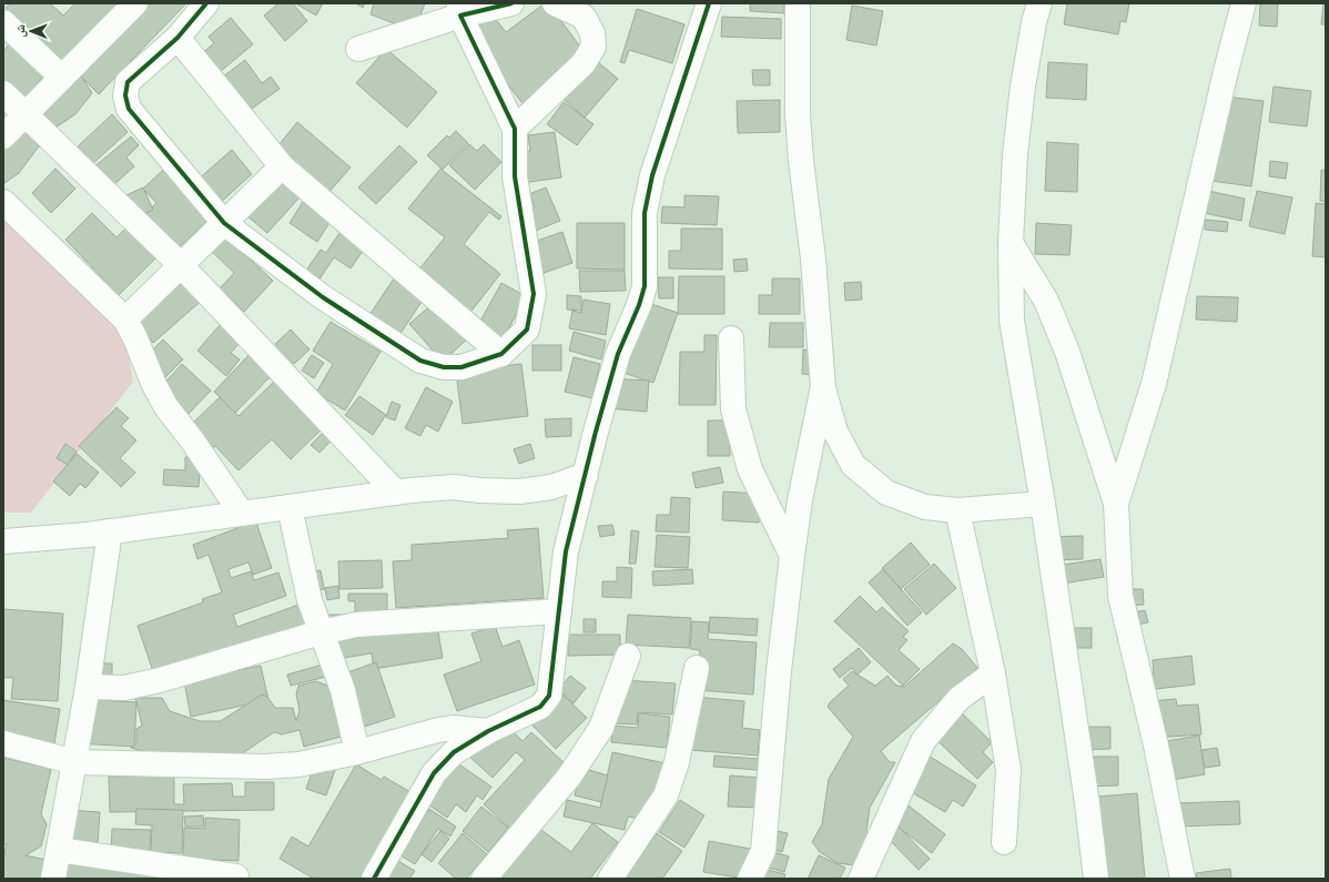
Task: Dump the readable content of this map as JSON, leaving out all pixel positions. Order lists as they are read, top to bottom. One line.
{"north":"left"}
